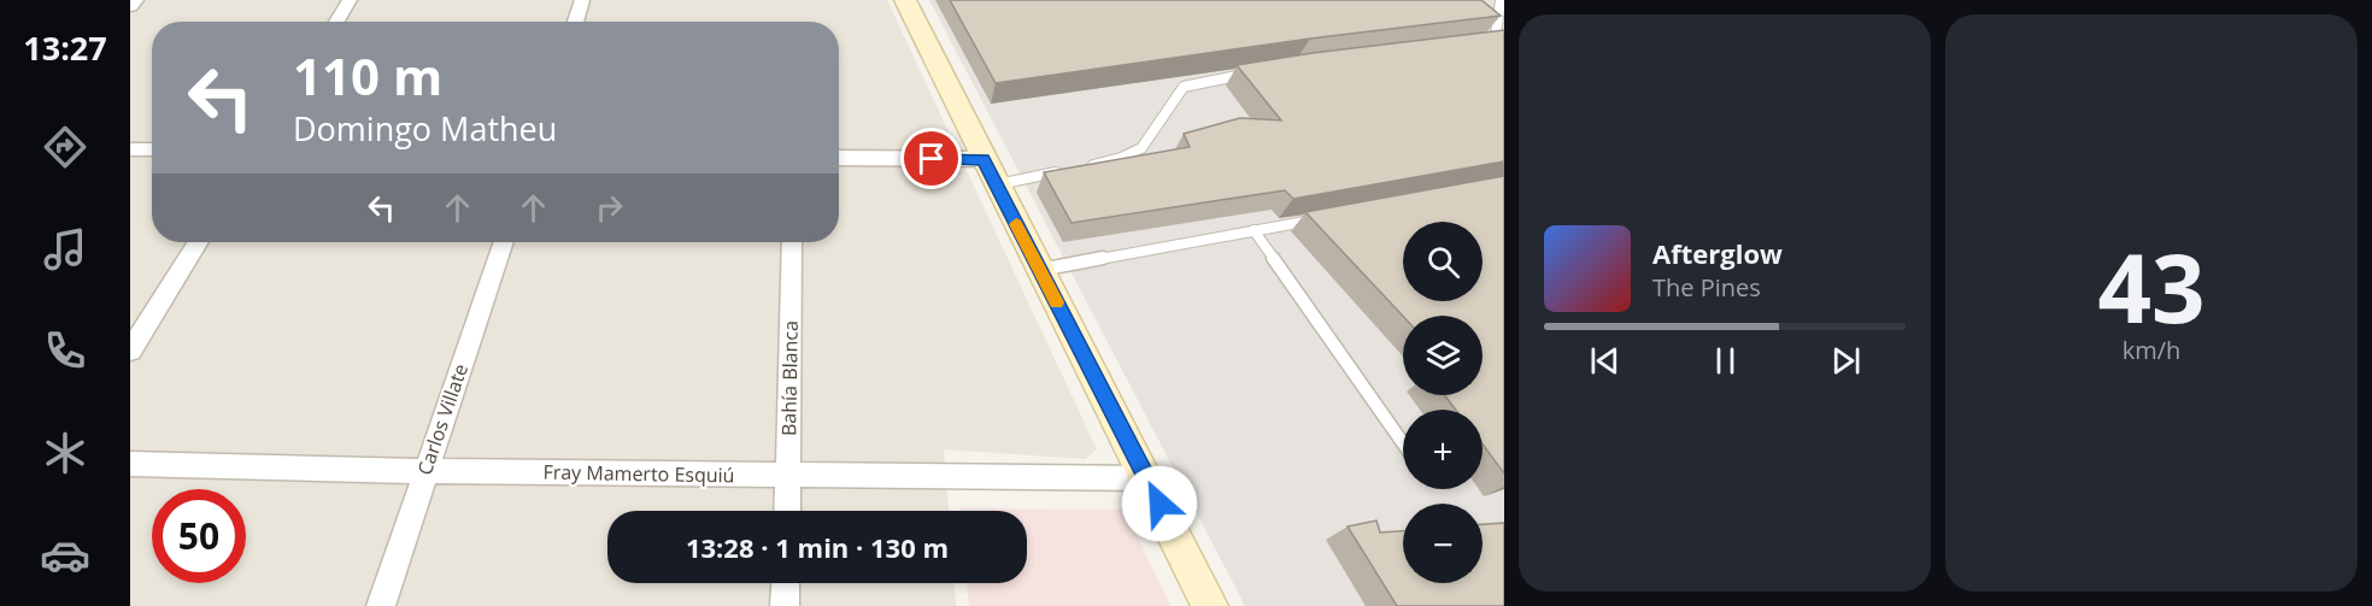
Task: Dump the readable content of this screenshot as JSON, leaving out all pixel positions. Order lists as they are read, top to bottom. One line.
{"streets":{"street":["Bahía Blanca","Carlos Villate","Fray Mamerto Esquiú"]},"crossings":[["Bahía Blanca","Fray Mamerto Esquiú"],["Carlos Villate","Fray Mamerto Esquiú"]],"page":{"tabs":"13:27","tile":["43","km/h"],"turn":["110 m","Domingo Matheu"],"map_buttons":["+","−"],"song":["Afterglow","The Pines"],"limit":"50","trip":"13:28 · 1 min · 130 m"}}
